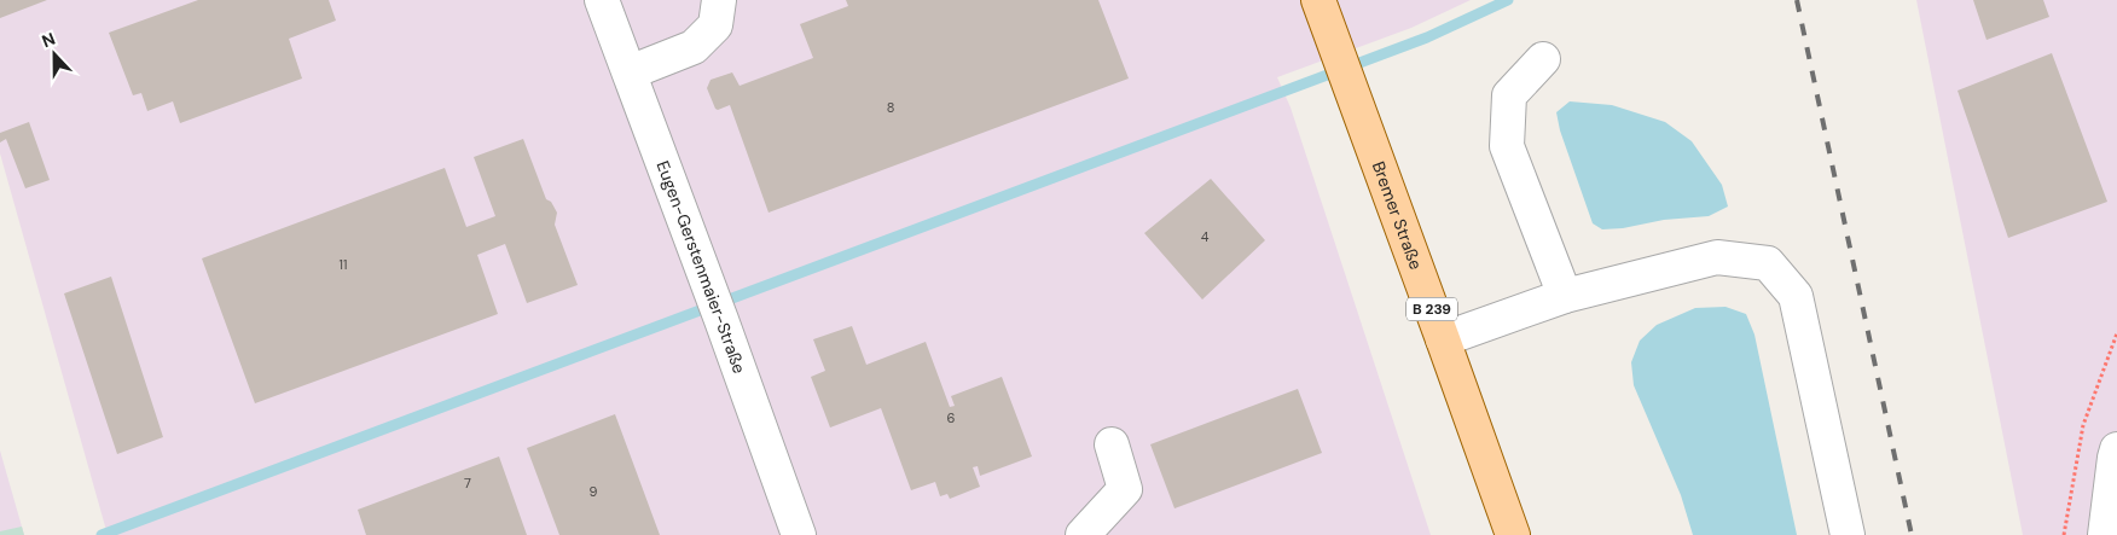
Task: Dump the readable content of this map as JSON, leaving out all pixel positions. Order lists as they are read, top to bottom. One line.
{"streets":{"main road":["Bremer Straße","B 239"],"street":["Eugen-Gerstenmaier-Straße"]},"house_numbers":["8","4","11","6","7","9"],"north":"top"}
